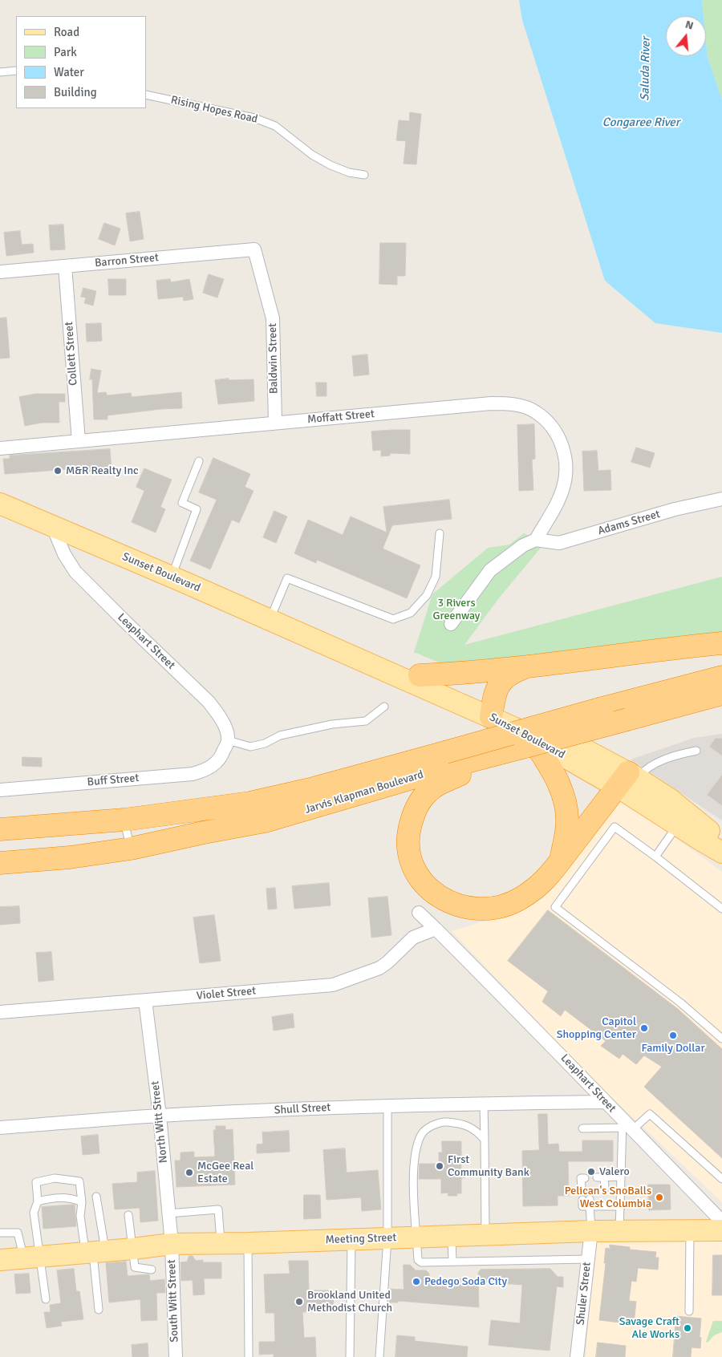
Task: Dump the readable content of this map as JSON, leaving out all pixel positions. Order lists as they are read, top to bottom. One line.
{"streets":{"highway":["Jarvis Klapman Boulevard"],"main road":["Sunset Boulevard","Meeting Street"],"street":["Barron Street","Collett Street","Baldwin Street","Moffatt Street","Adams Street","Leaphart Street","Buff Street","Violet Street","Shull Street","North Witt Street","Shuler Street","South Witt Street"],"lane":["Rising Hopes Road"]},"crossings":[["Barron Street","Collett Street"],["Barron Street","Baldwin Street"],["Collett Street","Moffatt Street"],["Baldwin Street","Moffatt Street"],["Moffatt Street","Adams Street"],["Sunset Boulevard","Leaphart Street"],["Leaphart Street","Buff Street"],["Leaphart Street","Violet Street"],["Leaphart Street","Shull Street"],["Leaphart Street","Meeting Street"],["Violet Street","North Witt Street"],["Shull Street","North Witt Street"],["North Witt Street","Meeting Street"],["North Witt Street","South Witt Street"],["Meeting Street","Shuler Street"],["Meeting Street","South Witt Street"]],"water":["Saluda River","Congaree River"],"parks":["3 Rivers Greenway"],"places":["M&R Realty Inc","Capitol Shopping Center","Family Dollar","First Community Bank","Valero","McGee Real Estate","Pelican's SnoBalls West Columbia","Pedego Soda City","Brookland United Methodist Church","Savage Craft Ale Works"],"legend":["Road","Park","Water","Building"],"north":"top"}
